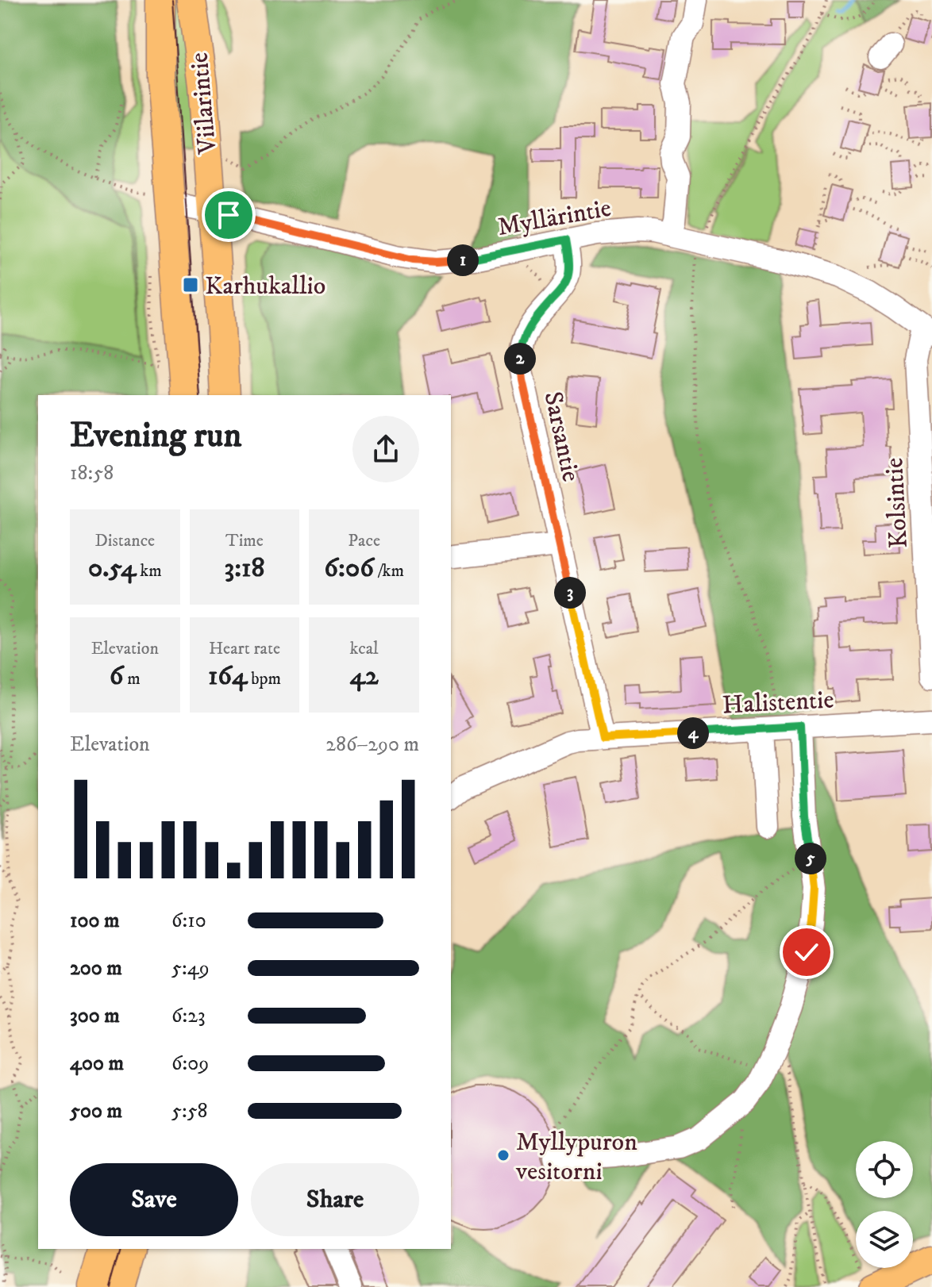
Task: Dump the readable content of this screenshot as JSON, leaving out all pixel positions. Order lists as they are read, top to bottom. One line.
{"streets":{"main road":["Viilarintie"],"street":["Myllärintie","Sarsantie","Kolsintie","Halistentie"]},"crossings":[["Viilarintie","Myllärintie"],["Myllärintie","Sarsantie"],["Myllärintie","Kolsintie"],["Sarsantie","Halistentie"]],"places":{"transit":["Karhukallio"],"other":["Myllypuron vesitorni"]},"page":{"pins":["1","2","3","4","5"],"heading":["Evening run","18:58"],"stats":[["Distance","0.54 km"],["Time","3:18"],["Pace","6:06 /km"],["Elevation","6 m"],["Heart rate","164 bpm"],["kcal","42"]],"chart":["Elevation","286–290 m"],"list":[{"name":"100 m","note":"6:10"},{"name":"200 m","note":"5:49"},{"name":"300 m","note":"6:23"},{"name":"400 m","note":"6:09"},{"name":"500 m","note":"5:58"}],"buttons":["Save","Share"]}}
